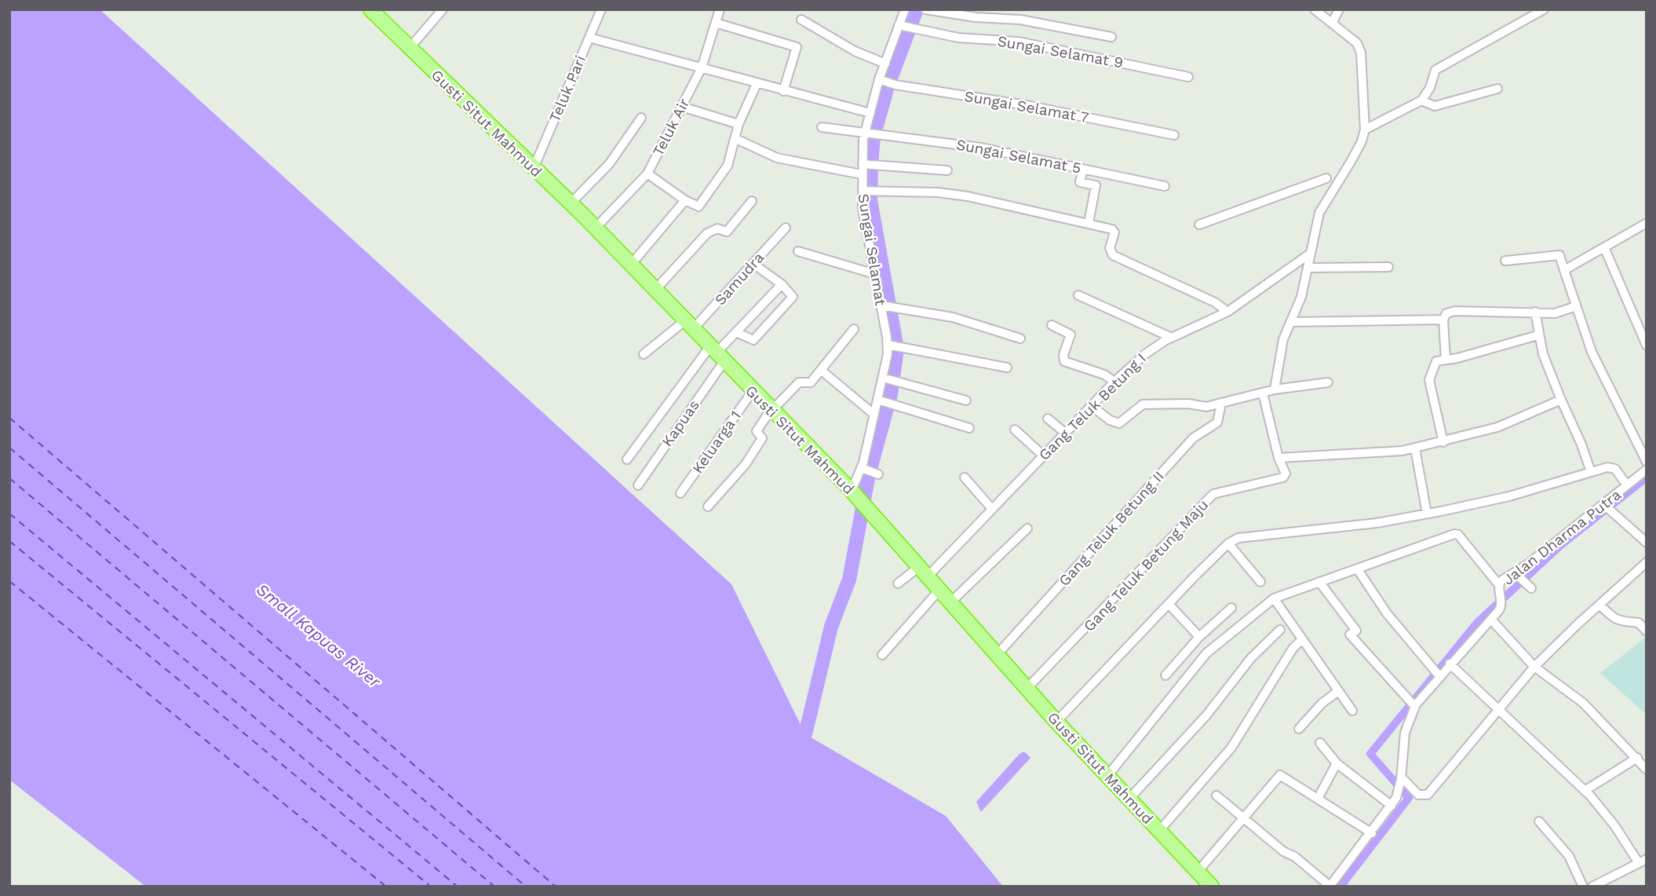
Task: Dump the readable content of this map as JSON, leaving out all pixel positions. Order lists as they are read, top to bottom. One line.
{"streets":{"highway":["Gusti Situt Mahmud"],"street":["Sungai Selamat 9","Teluk Pari","Sungai Selamat 7","Teluk Air","Sungai Selamat 5","Sungai Selamat","Samudra","Gang Teluk Betung I","Kapuas","Keluarga 1","Gang Teluk Betung II","Jalan Dharma Putra","Gang Teluk Betung Maju"]},"crossings":[["Sungai Selamat 9","Sungai Selamat"],["Teluk Pari","Gusti Situt Mahmud"],["Sungai Selamat 7","Sungai Selamat"],["Gusti Situt Mahmud","Teluk Air"],["Gusti Situt Mahmud","Sungai Selamat"],["Gusti Situt Mahmud","Samudra"],["Gusti Situt Mahmud","Gang Teluk Betung I"],["Gusti Situt Mahmud","Kapuas"],["Gusti Situt Mahmud","Keluarga 1"],["Gusti Situt Mahmud","Gang Teluk Betung II"],["Gusti Situt Mahmud","Gang Teluk Betung Maju"],["Sungai Selamat 5","Sungai Selamat"]],"water":["Small Kapuas River"]}
